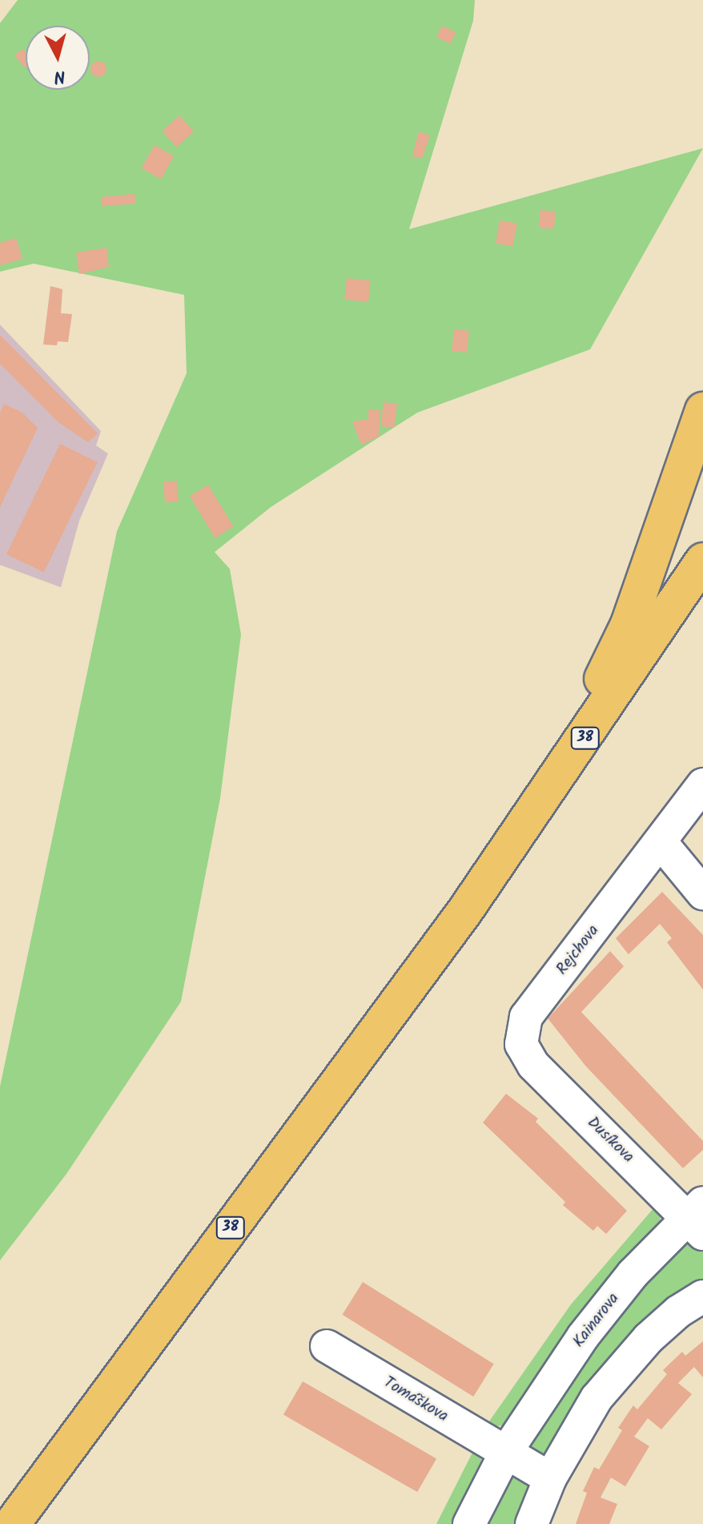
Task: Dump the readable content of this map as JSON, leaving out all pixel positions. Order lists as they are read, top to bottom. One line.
{"streets":{"main road":["38"],"street":["Rejchova","Dusíkova","Kainarova","Tomáškova"]},"crossings":[["Rejchova","Dusíkova"],["Dusíkova","Kainarova"],["Kainarova","Tomáškova"]],"north":"bottom"}
